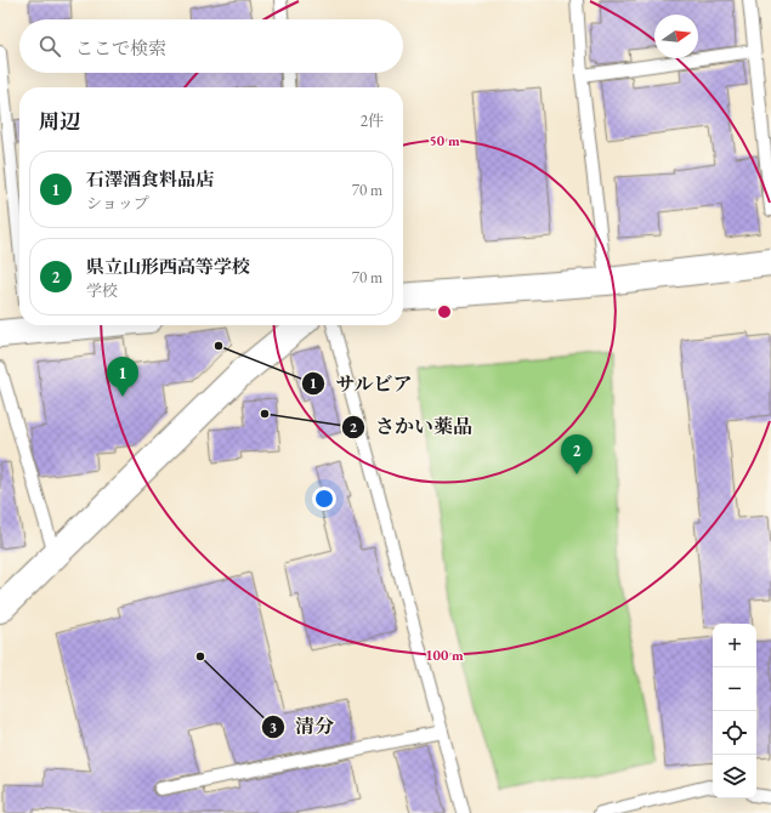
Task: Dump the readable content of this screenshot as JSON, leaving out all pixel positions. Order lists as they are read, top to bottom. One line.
{"places":["サルビア","さかい薬品","清分"],"north":"right","page":{"search":"ここで検索","heading":["周辺","2件"],"list":[{"mark":"1","name":"石澤酒食料品店","note":"ショップ","value":"70 m"},{"mark":"2","name":"県立山形西高等学校","note":"学校","value":"70 m"}],"pins":["1","2"],"map_buttons":["+","−"]},"rings":["50 m","100 m"]}
